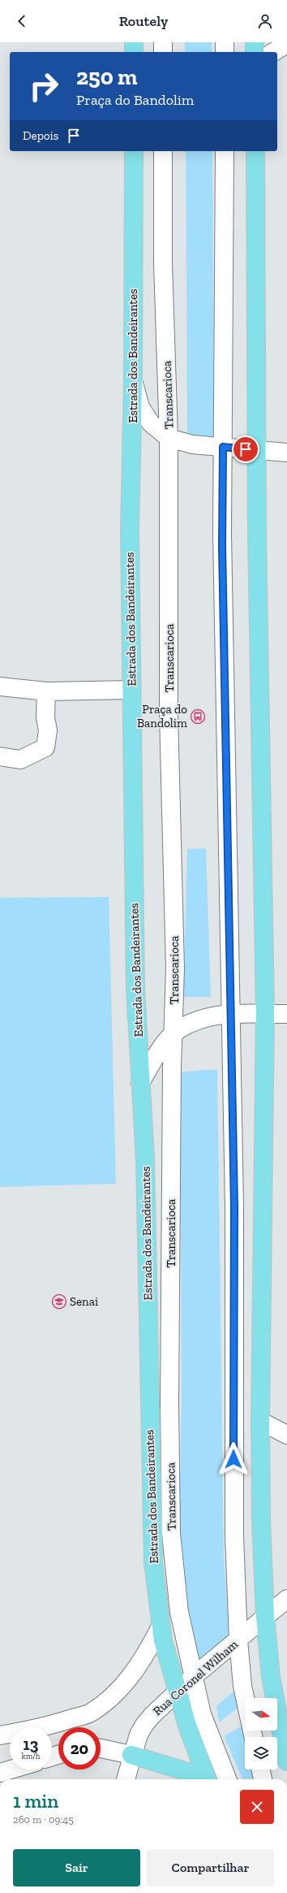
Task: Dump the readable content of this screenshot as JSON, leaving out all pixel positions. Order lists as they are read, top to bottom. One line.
{"streets":{"main road":["Estrada dos Bandeirantes"],"street":["Transcarioca","Rua Coronel Wilham"]},"crossings":[["Estrada dos Bandeirantes","Rua Coronel Wilham"],["Transcarioca","Rua Coronel Wilham"]],"places":{"bus stop":["Praça do Bandolim"],"school or university":["Senai"]},"north":"right","page":{"header":"Routely","turn":["250 m","Praça do Bandolim"],"then":"Depois","speed":"13 km/h","limit":"20","heading":["1 min","260 m · 09:45"],"buttons":["Sair","Compartilhar"]}}
